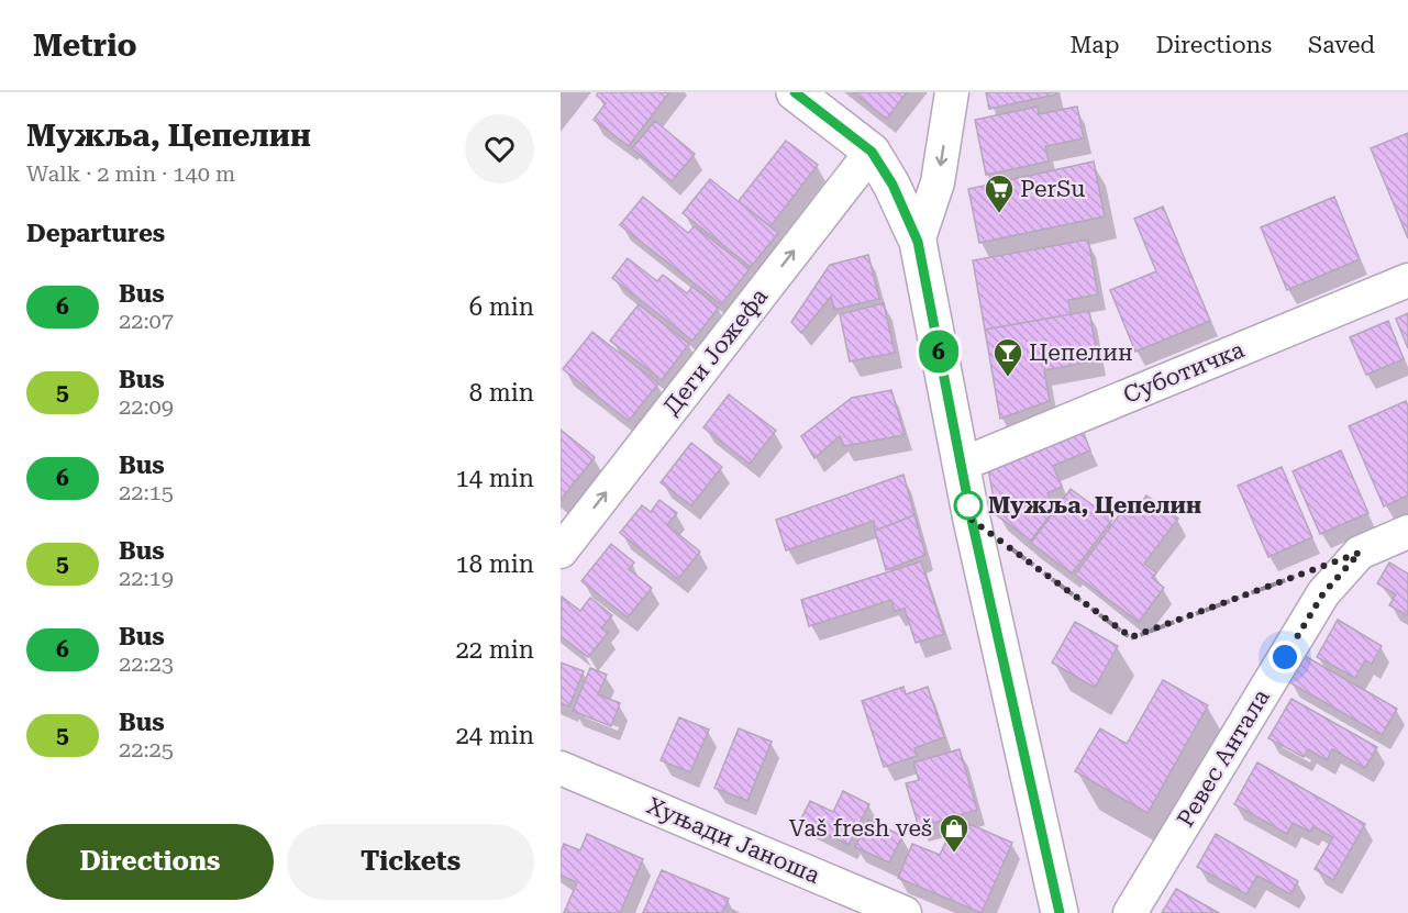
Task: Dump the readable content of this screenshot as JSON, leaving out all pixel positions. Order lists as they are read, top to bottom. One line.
{"streets":{"street":["Деги Јожефа","Суботичка","Ревес Антала","Хуњади Јаноша"]},"one_way":["Деги Јожефа"],"places":{"supermarket":["PerSu"],"bar":["Цепелин"],"other":["Мужља, Цепелин"],"shop":["Vaš fresh veš"]},"lines":["bus line 6"],"page":{"header":"Metrio","nav":["Map","Directions","Saved"],"heading":[["Мужља, Цепелин","Walk · 2 min · 140 m"],"Departures"],"on_map":"6","list":[{"mark":"6","name":"Bus","note":"22:07","value":"6 min"},{"mark":"5","name":"Bus","note":"22:09","value":"8 min"},{"mark":"6","name":"Bus","note":"22:15","value":"14 min"},{"mark":"5","name":"Bus","note":"22:19","value":"18 min"},{"mark":"6","name":"Bus","note":"22:23","value":"22 min"},{"mark":"5","name":"Bus","note":"22:25","value":"24 min"}],"buttons":["Directions","Tickets"]}}
